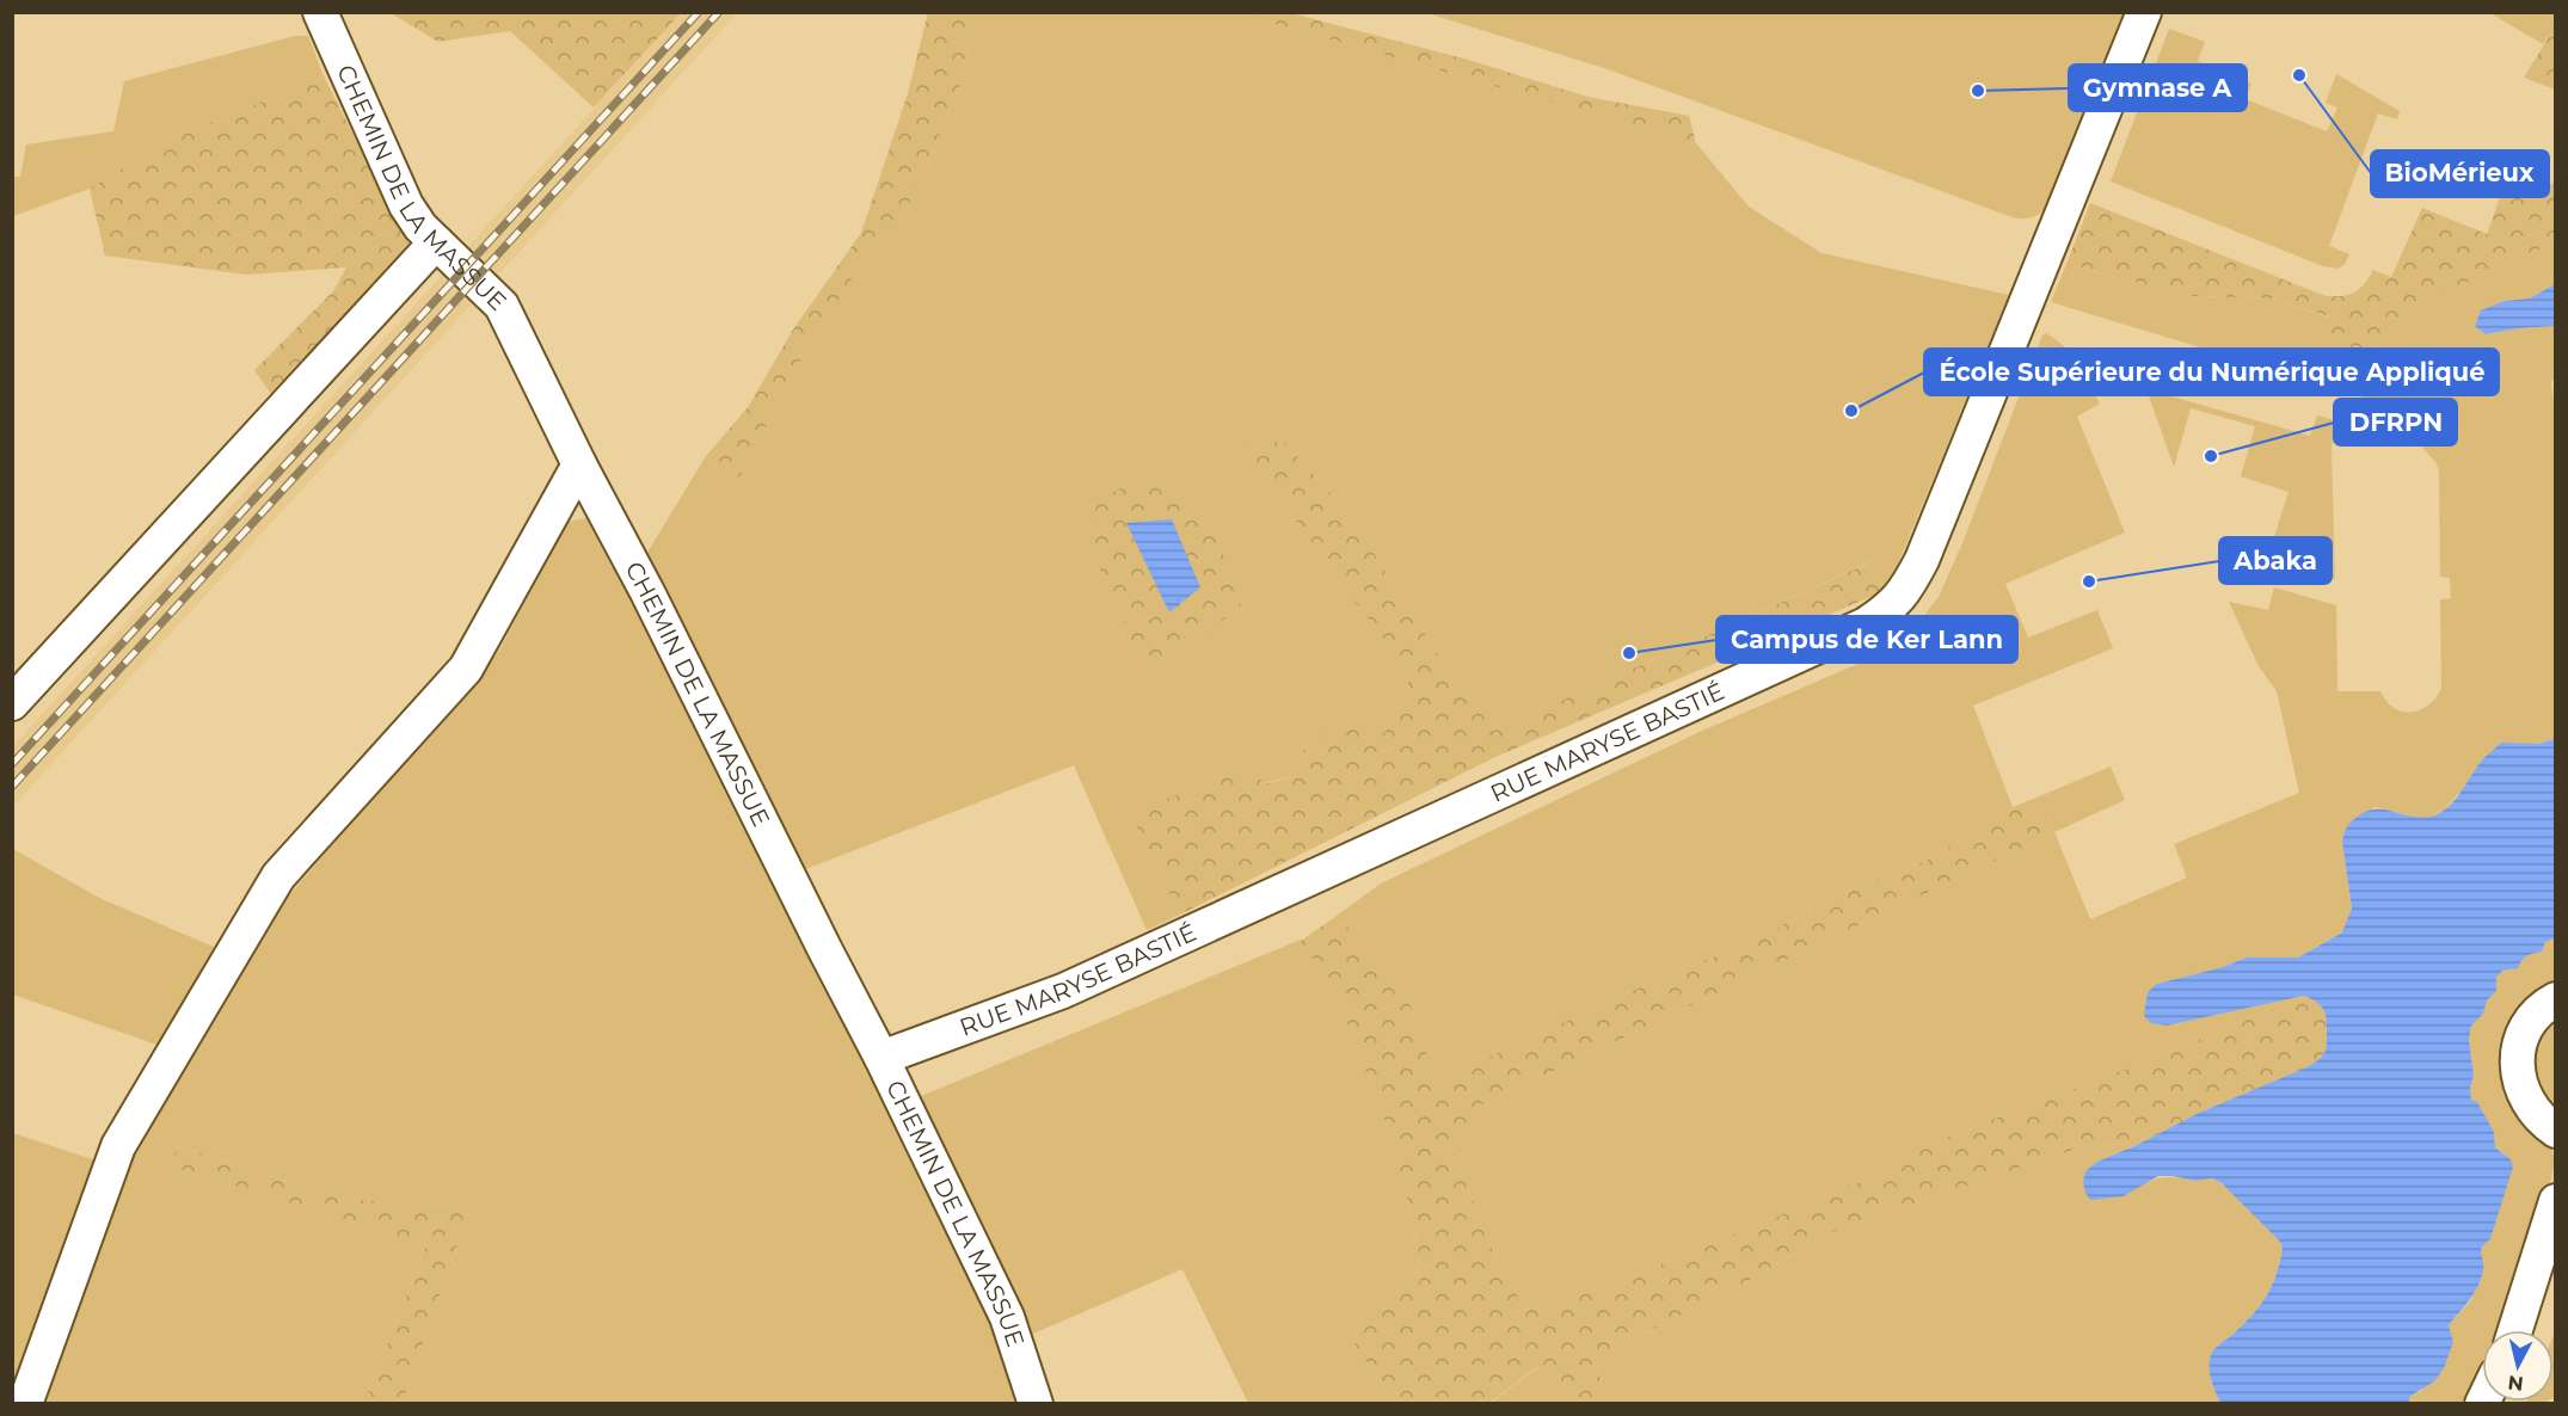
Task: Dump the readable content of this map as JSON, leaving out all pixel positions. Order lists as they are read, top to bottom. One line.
{"streets":{"street":["CHEMIN DE LA MASSUE","RUE MARYSE BASTIÉ"]},"crossings":[["CHEMIN DE LA MASSUE","RUE MARYSE BASTIÉ"]],"places":["BioMérieux","Gymnase A","École Supérieure du Numérique Appliqué","DFRPN","Abaka","Campus de Ker Lann"],"north":"bottom"}
